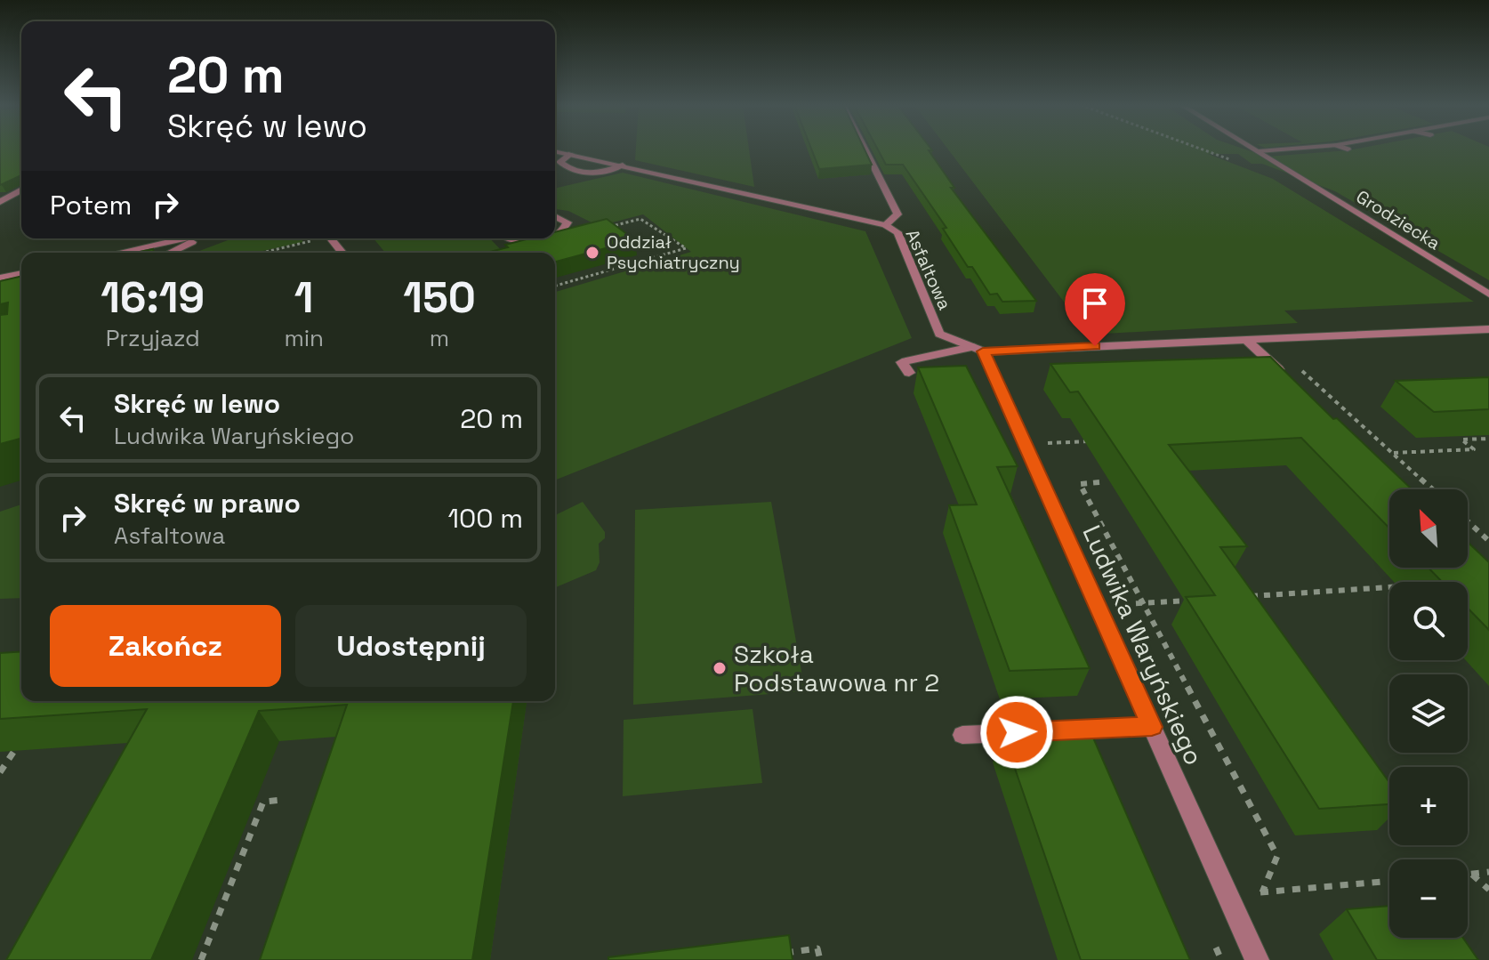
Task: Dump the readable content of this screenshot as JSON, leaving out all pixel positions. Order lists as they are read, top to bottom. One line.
{"streets":{"street":["Grodziecka","Asfaltowa","Ludwika Waryńskiego"]},"crossings":[["Asfaltowa","Ludwika Waryńskiego"]],"places":["Oddział Psychiatryczny","Szkoła Podstawowa nr 2"],"north":"top left","page":{"turn":["20 m","Skręć w lewo"],"then":"Potem","eta":["16:19","Przyjazd","1","min","150","m"],"list":[{"name":"Skręć w lewo","note":"Ludwika Waryńskiego","value":"20 m"},{"name":"Skręć w prawo","note":"Asfaltowa","value":"100 m"}],"map_buttons":["+","−"],"buttons":["Zakończ","Udostępnij"]}}
